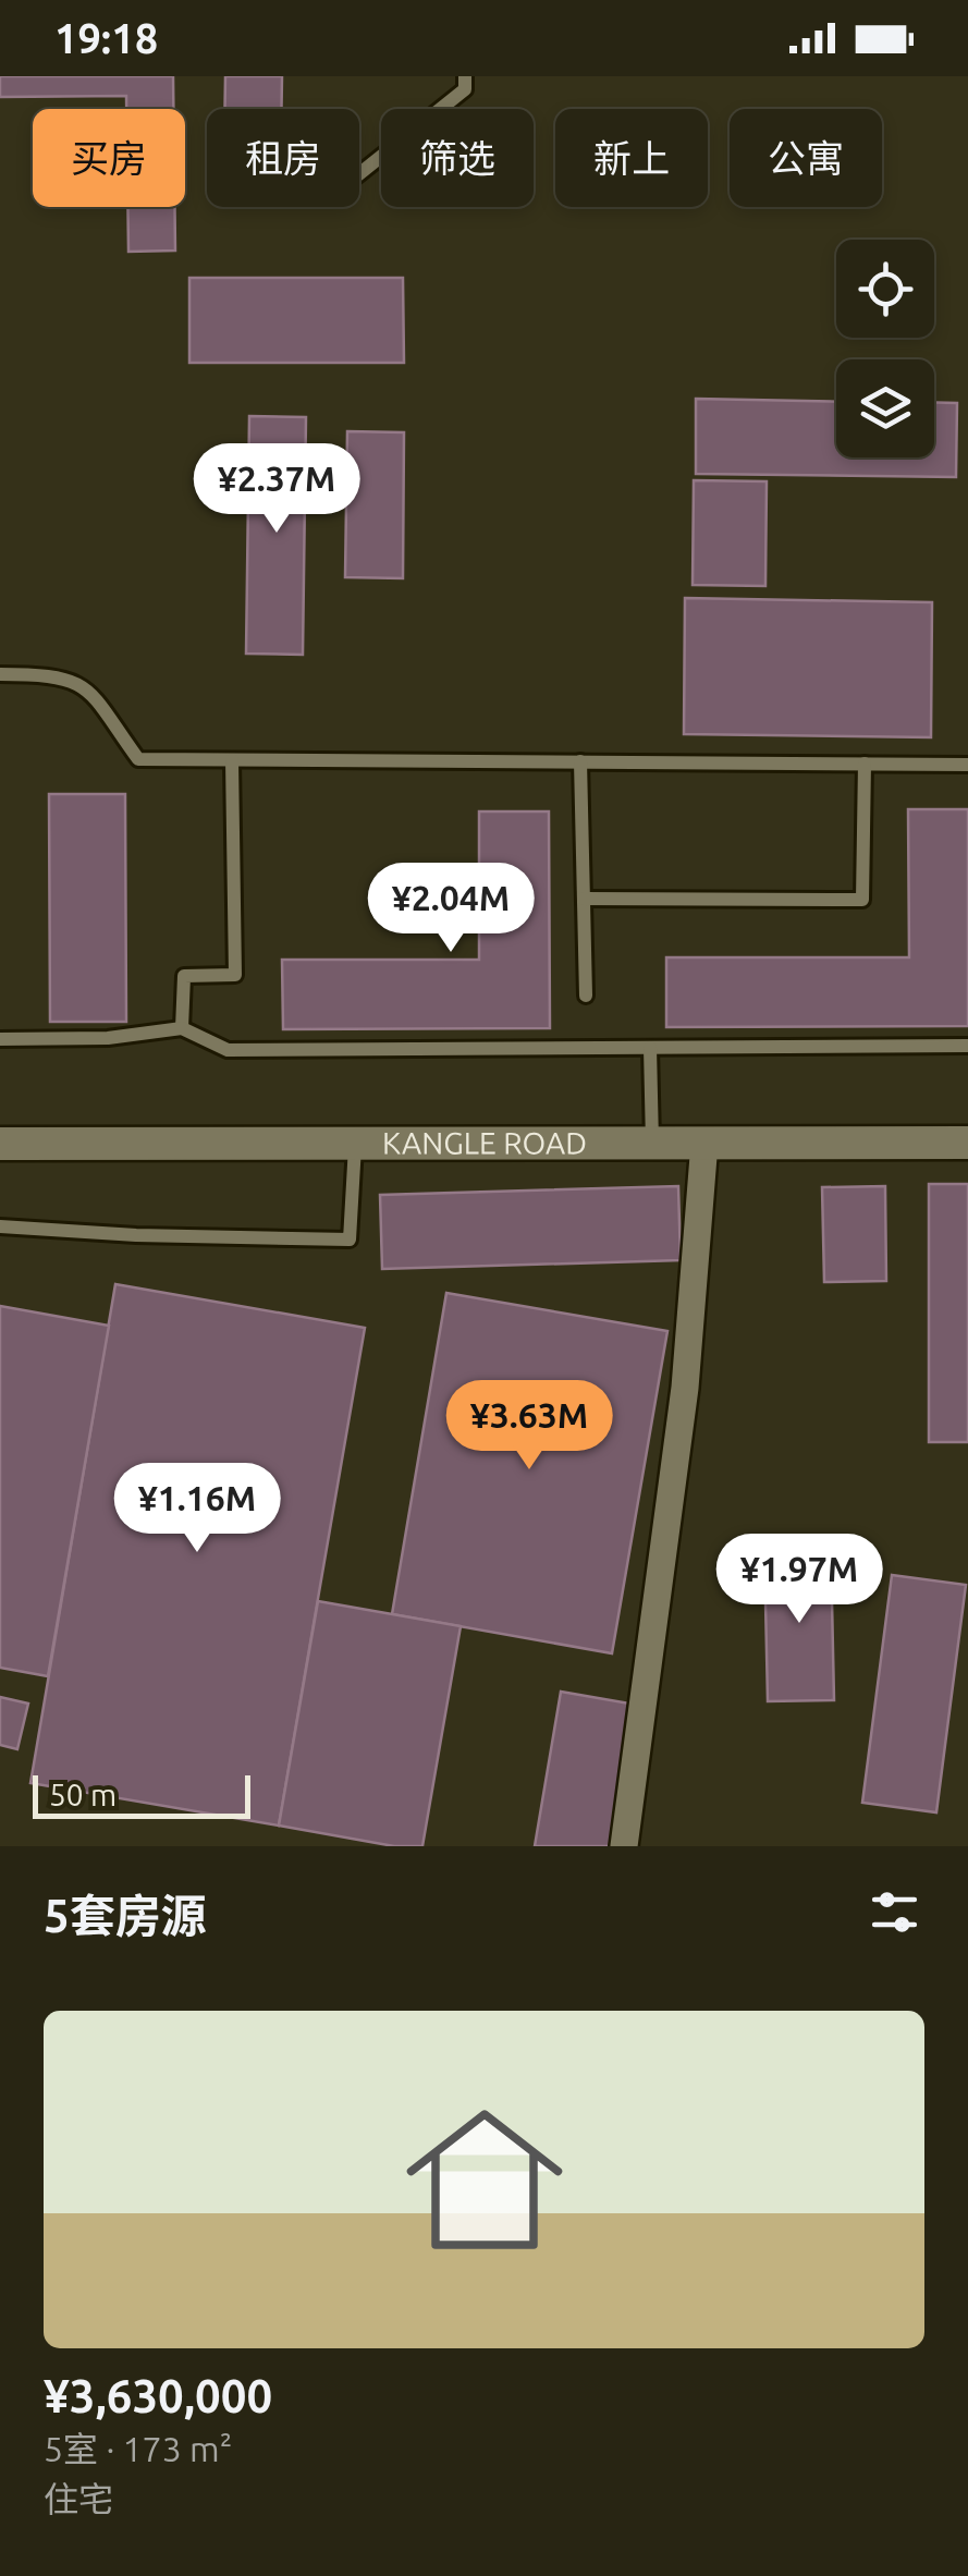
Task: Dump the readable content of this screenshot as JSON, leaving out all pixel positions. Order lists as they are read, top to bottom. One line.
{"streets":{"main road":["KANGLE ROAD"]},"scale_bar":"50 m","page":{"status":"19:18","chip":["买房","租房","筛选","新上","公寓"],"price":["¥2.37M","¥2.04M","¥3.63M","¥1.16M","¥1.97M"],"scale":"50 m","heading":"5套房源","list":[{"name":"¥3,630,000","note":"5室 · 173 m² · 住宅"}]}}
